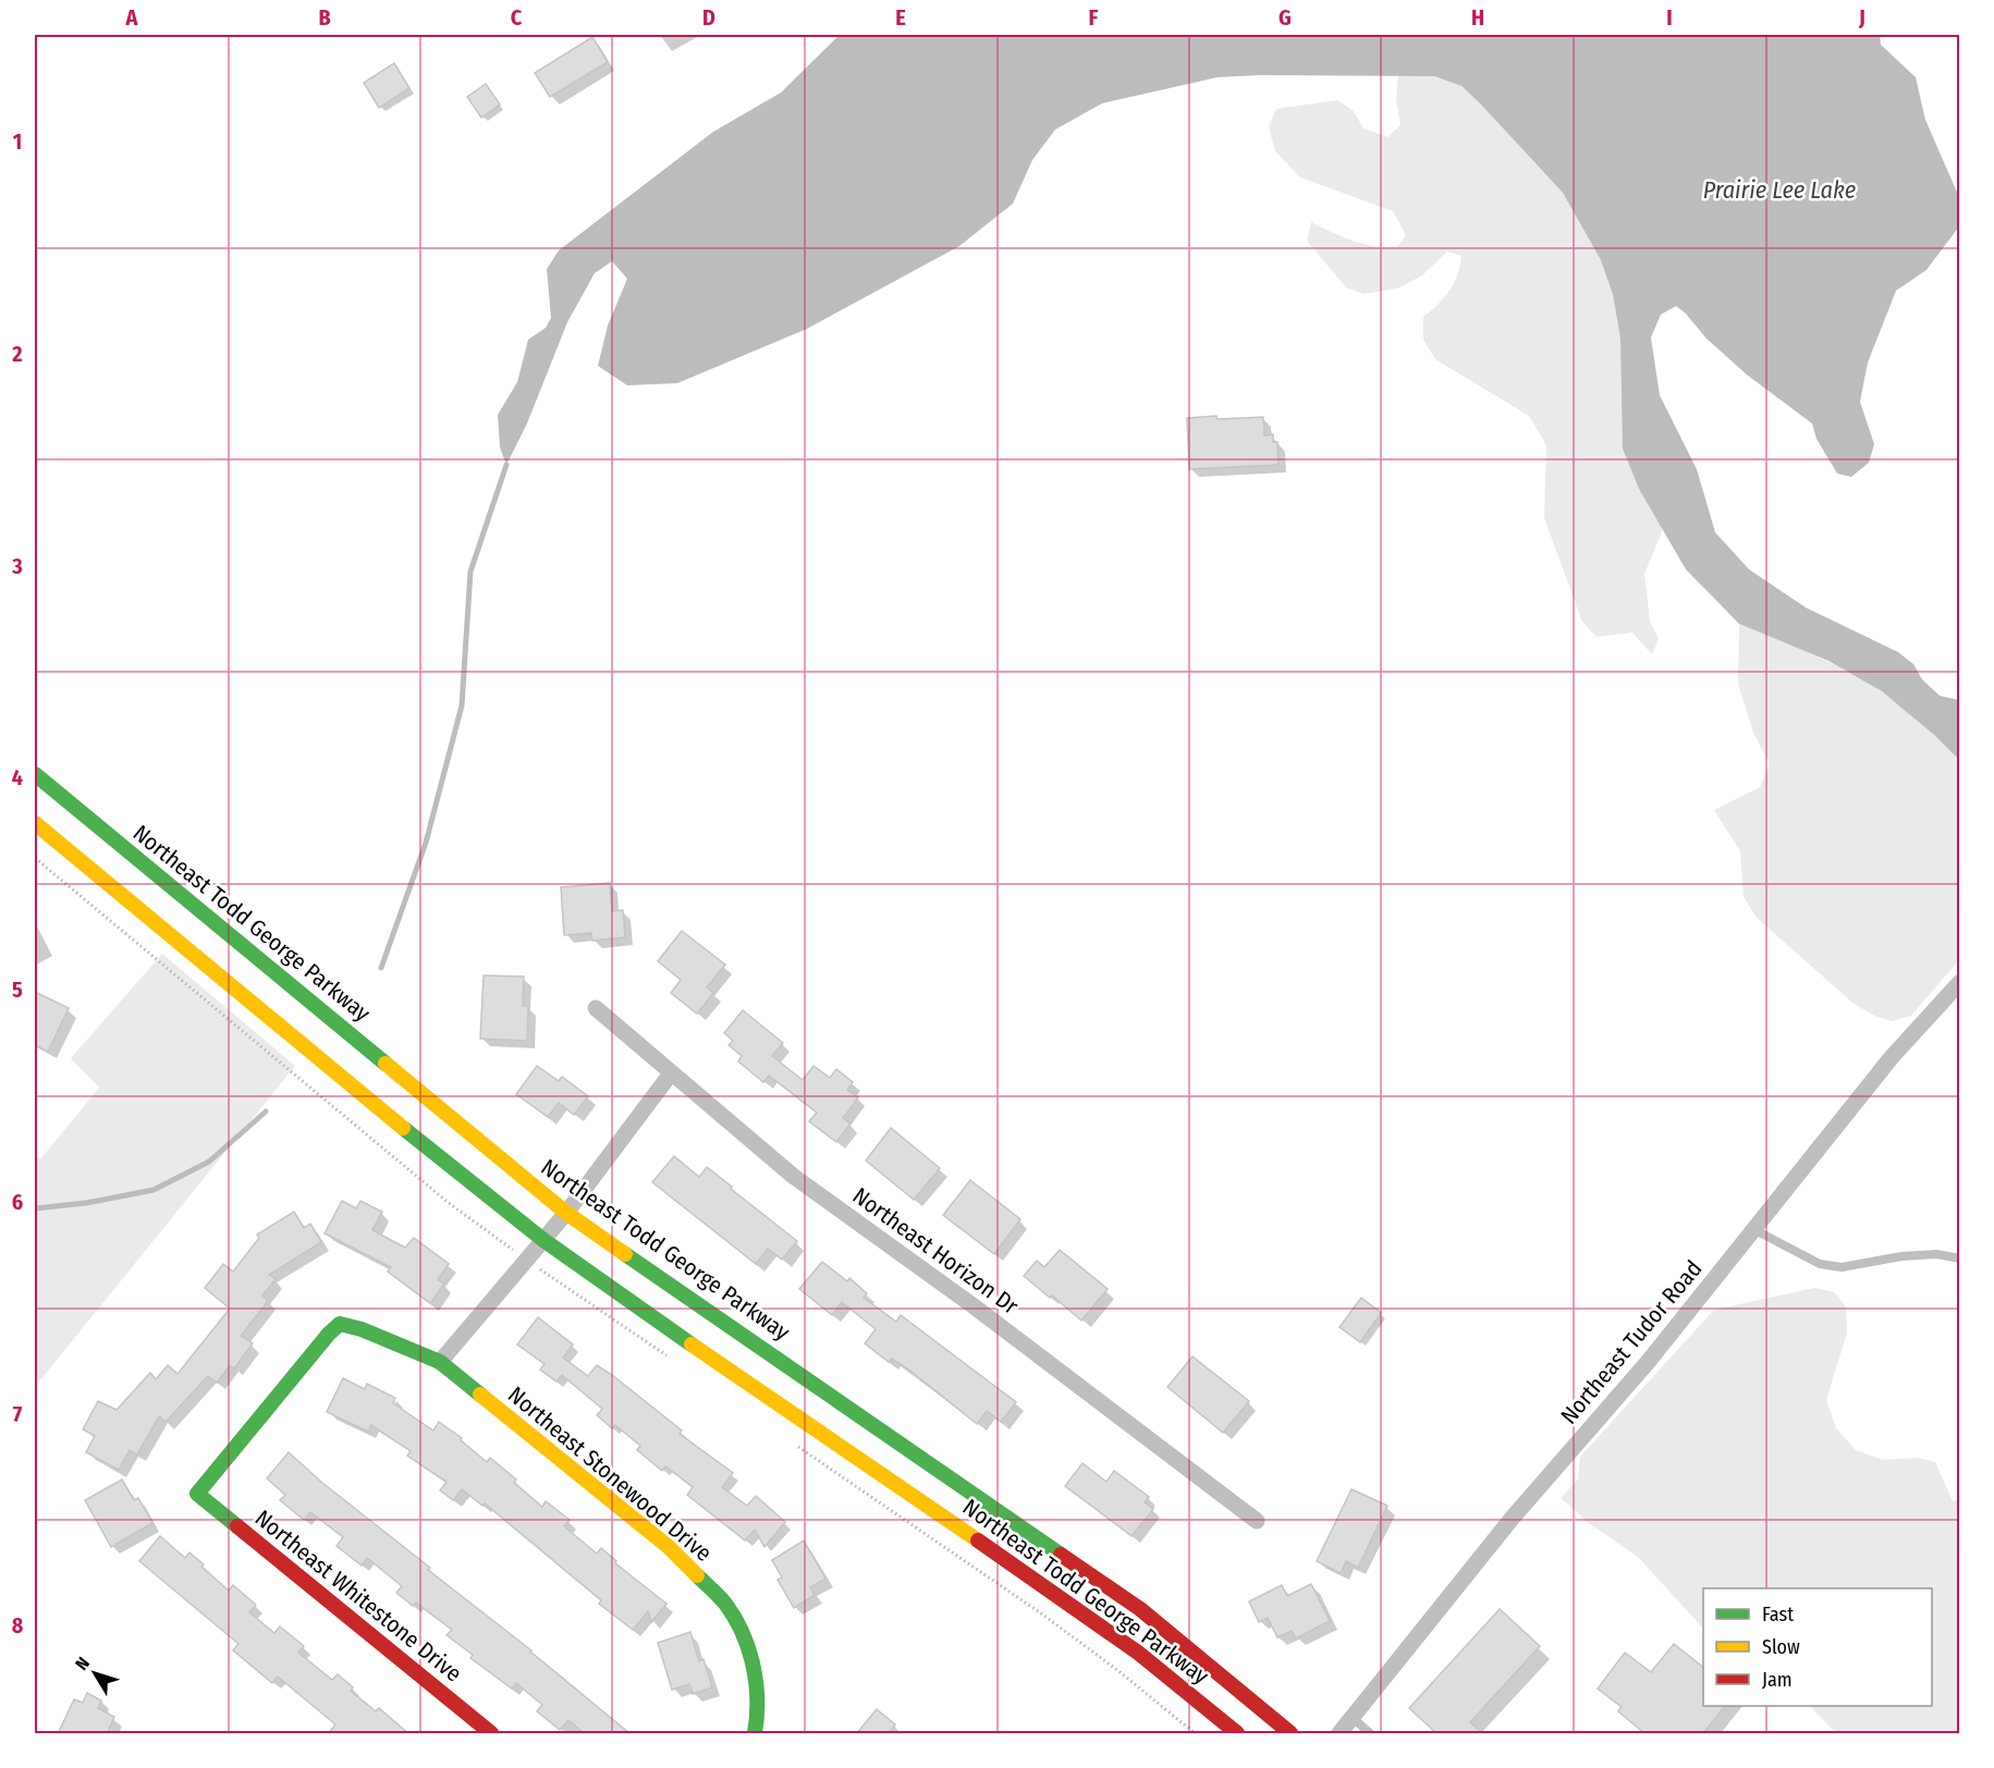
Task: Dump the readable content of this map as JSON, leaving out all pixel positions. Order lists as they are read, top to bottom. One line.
{"streets":{"main road":["Northeast Todd George Parkway","Northeast Stonewood Drive","Northeast Whitestone Drive"],"street":["Northeast Horizon Dr","Northeast Tudor Road"]},"crossings":[["Northeast Stonewood Drive","Northeast Whitestone Drive"]],"water":["Prairie Lee Lake"],"legend":["Fast","Slow","Jam"],"north":"top left","grid":{"columns":["A","B","C","D","E","F","G","H","I","J"],"rows":["1","2","3","4","5","6","7","8"]}}
